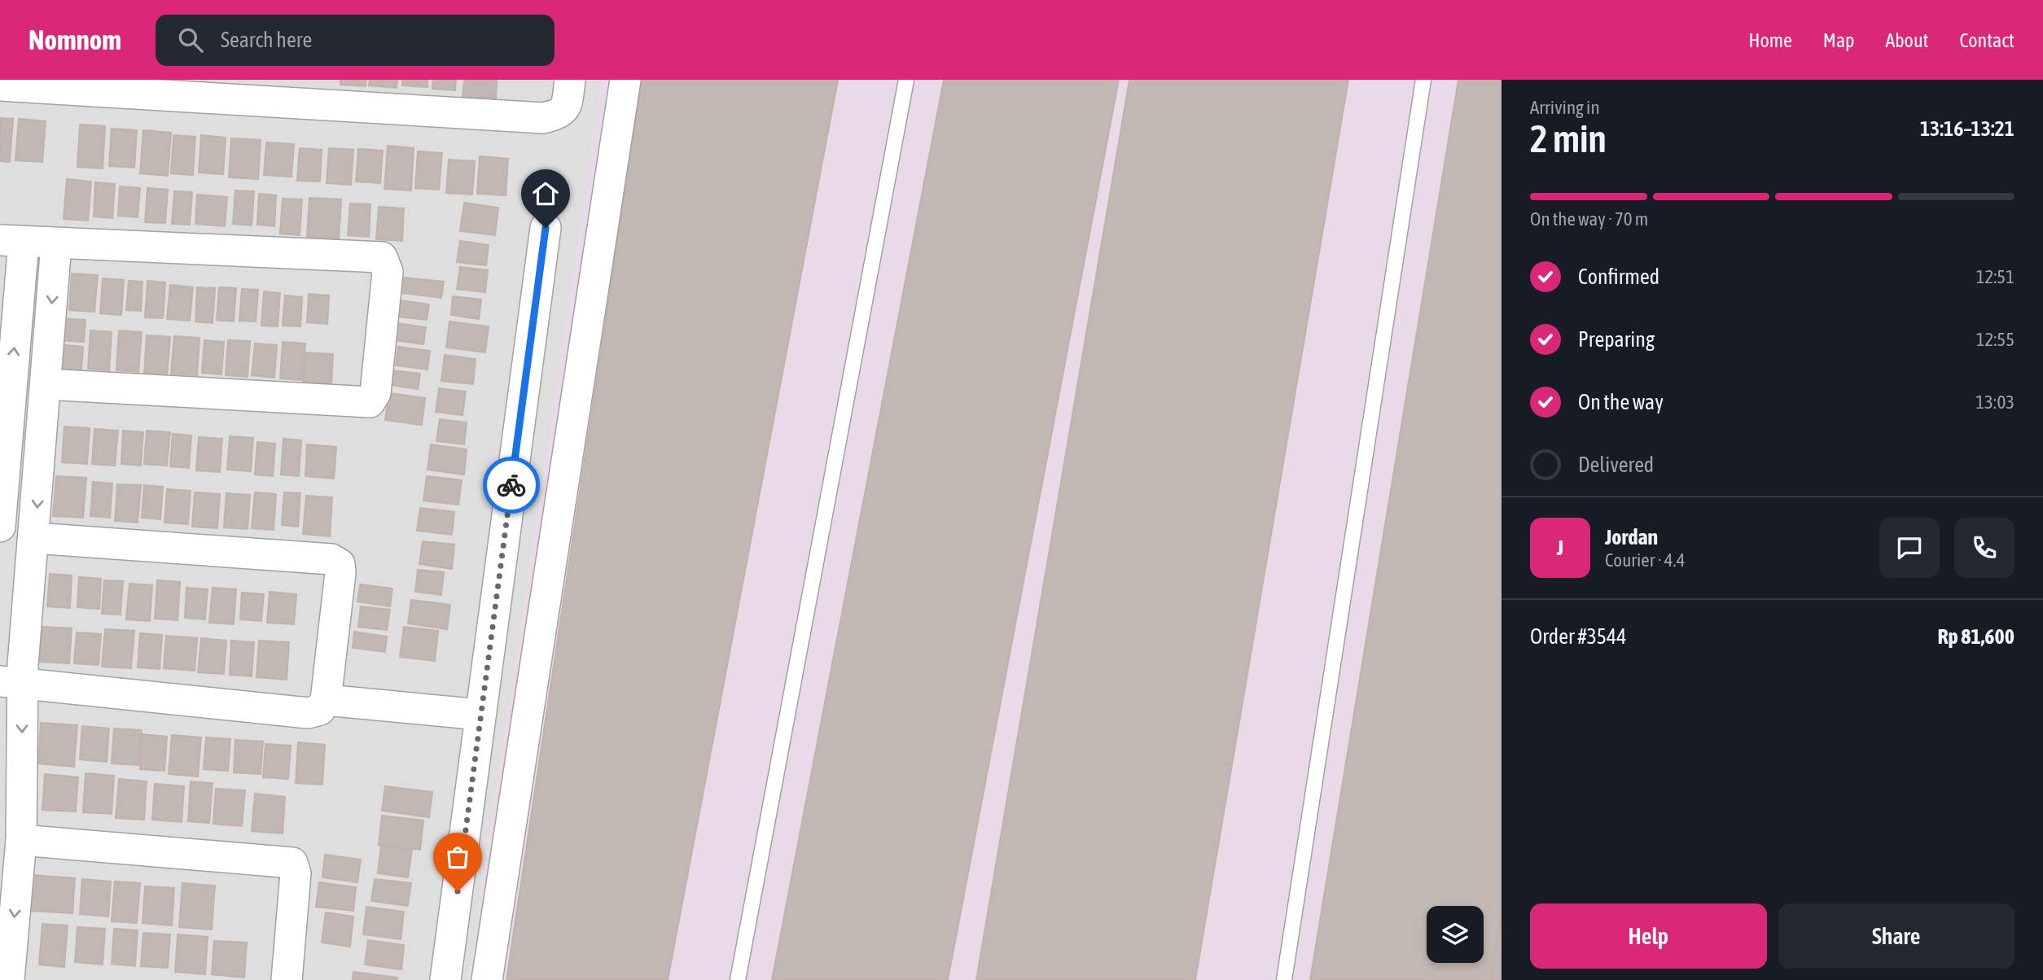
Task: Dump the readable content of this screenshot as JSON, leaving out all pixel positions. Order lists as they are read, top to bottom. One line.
{"page":{"header":"Nomnom","search":"Search here","nav":["Home","Map","About","Contact"],"heading":["2 min","Arriving in","13:16–13:21"],"panel":["Jordan","Courier · 4.4","Order #3544","Rp 81,600"],"bar":"On the way · 70 m","list":[["Confirmed","12:51"],["Preparing","12:55"],["On the way","13:03"],"Delivered"],"round":"J","buttons":["Help","Share"]}}
